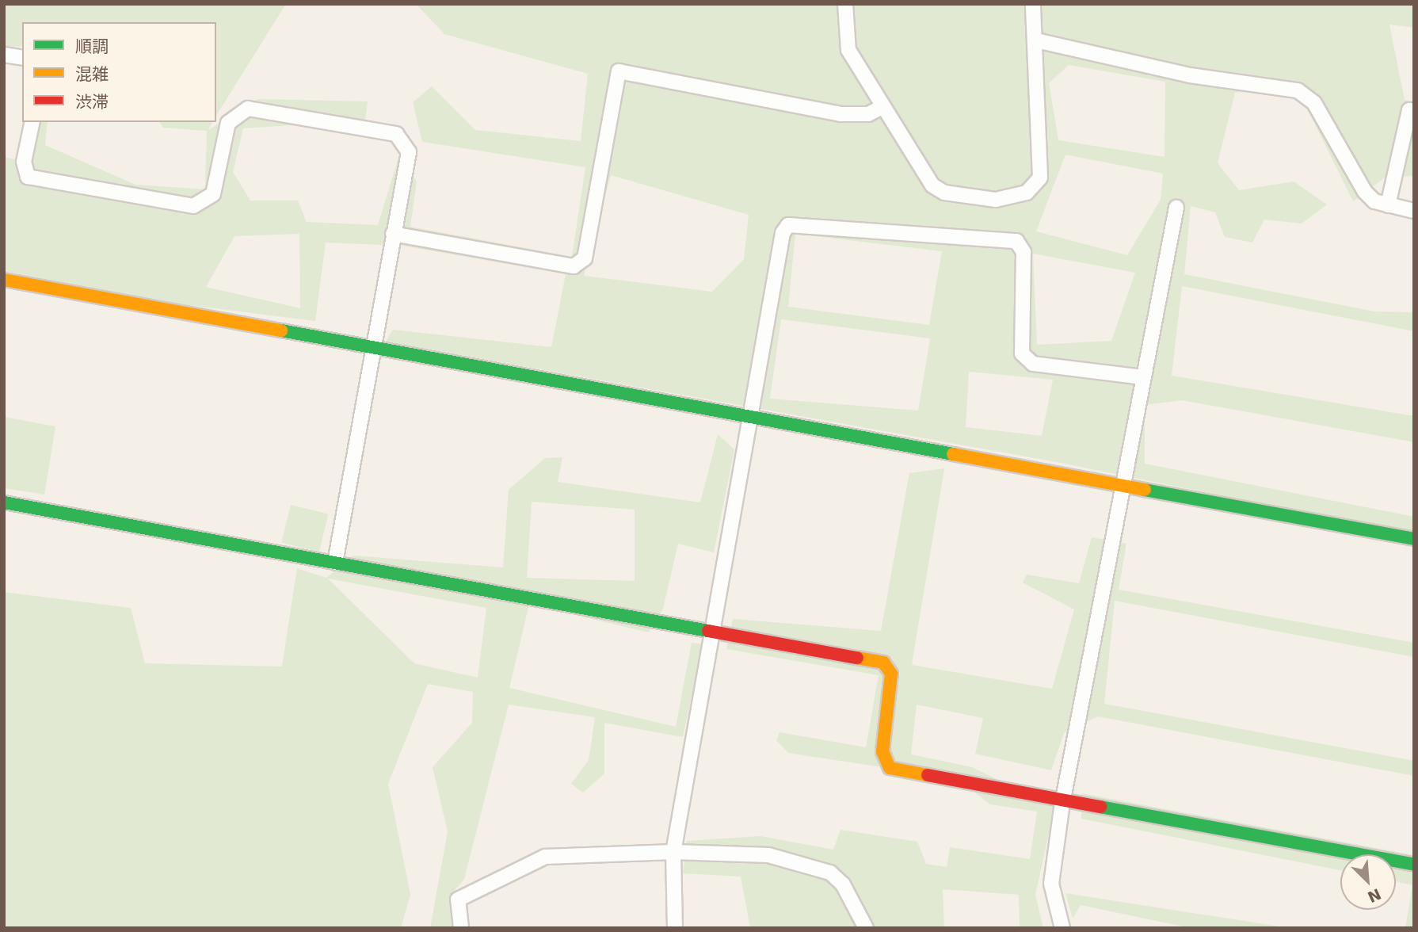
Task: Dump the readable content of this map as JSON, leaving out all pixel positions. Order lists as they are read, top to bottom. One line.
{"legend":["順調","混雑","渋滞"],"north":"bottom right"}
